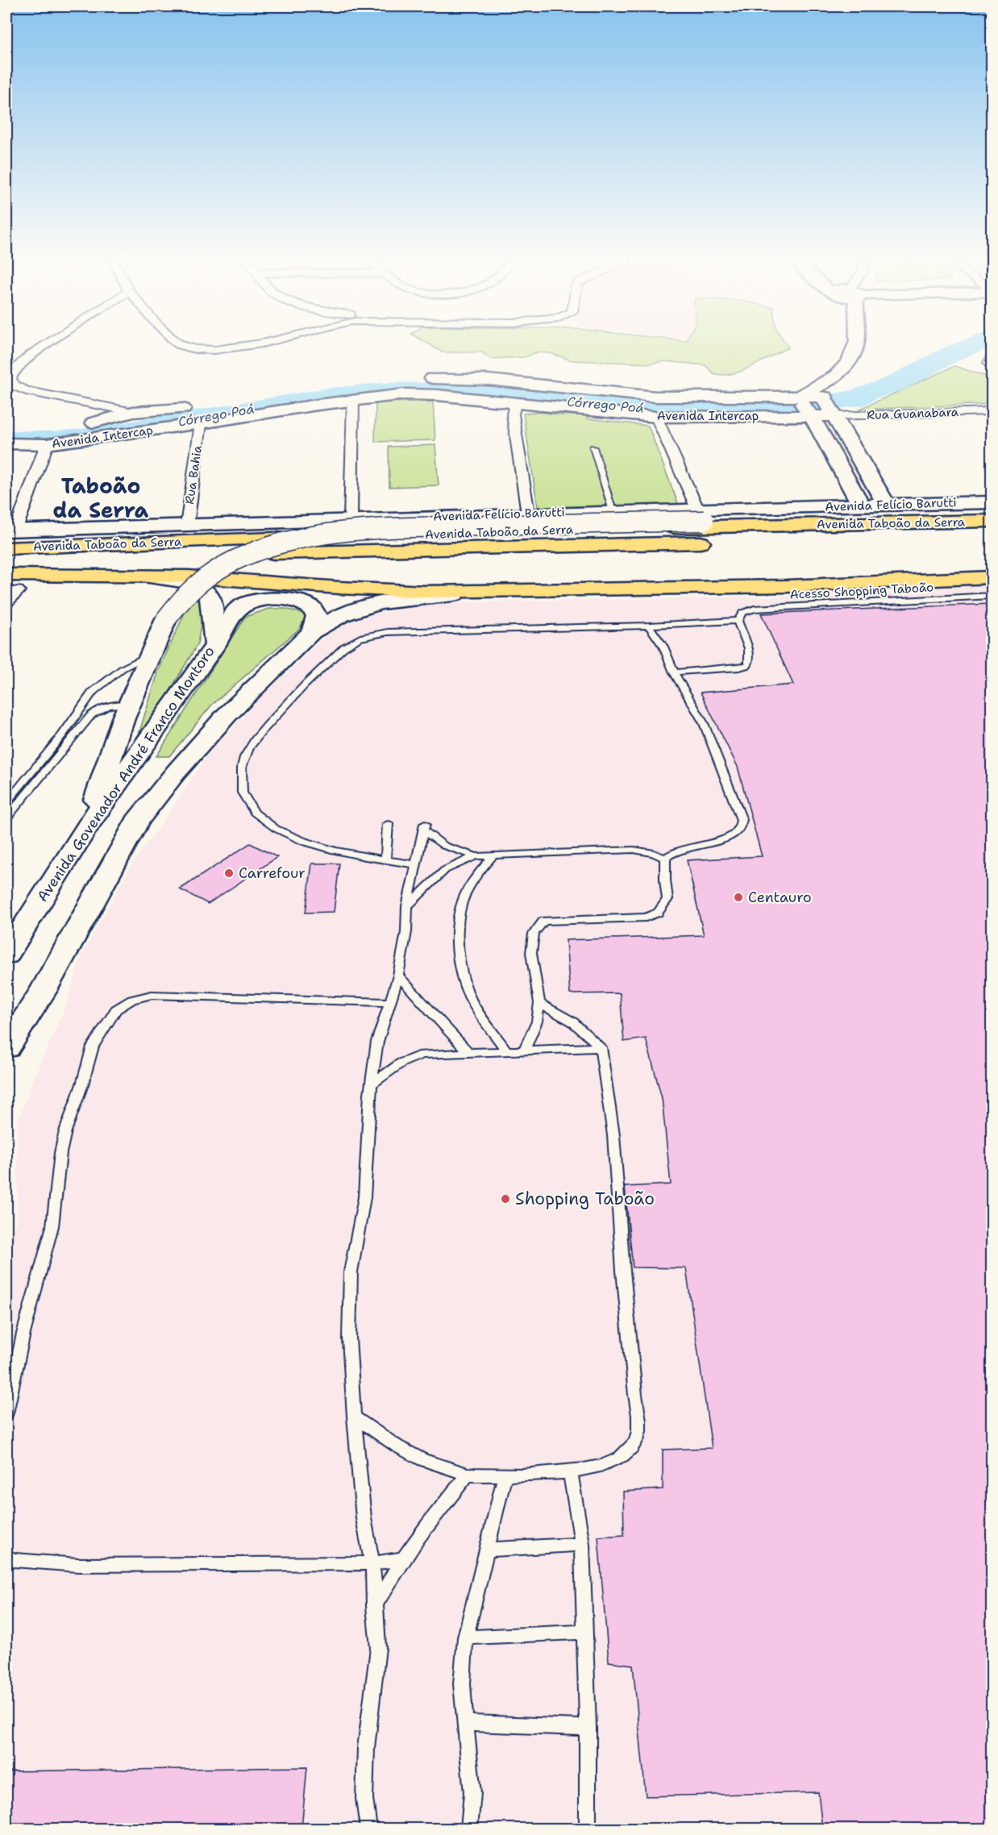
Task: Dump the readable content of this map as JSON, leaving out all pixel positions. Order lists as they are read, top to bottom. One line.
{"streets":{"highway":["Avenida Taboão da Serra"],"main road":["Avenida Intercap","Avenida Felício Barutti","Avenida Govenador André Franco Montoro"],"street":["Rua Guanabara","Rua Bahia"],"lane":["Acesso Shopping Taboão"]},"crossings":[["Rua Guanabara","Avenida Intercap"],["Avenida Intercap","Rua Bahia"],["Rua Bahia","Avenida Felício Barutti"]],"districts":["Taboão da Serra"],"water":["Córrego Poá"],"places":["Carrefour","Centauro","Shopping Taboão"]}
